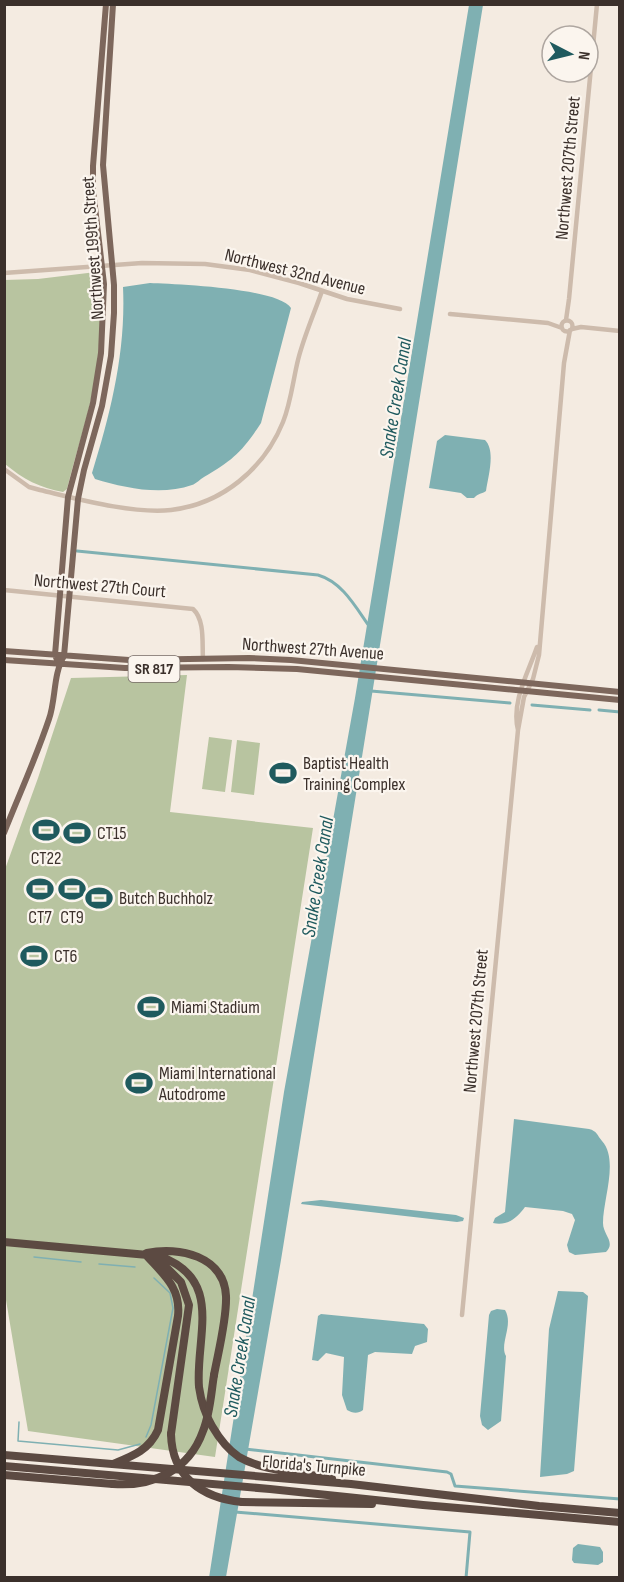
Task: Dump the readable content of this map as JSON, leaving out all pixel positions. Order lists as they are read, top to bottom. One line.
{"streets":{"highway":["Florida's Turnpike"],"main road":["Northwest 199th Street","Northwest 27th Avenue","SR 817"],"street":["Northwest 207th Street","Northwest 32nd Avenue","Northwest 27th Court"]},"crossings":[["Northwest 207th Street","Northwest 27th Avenue"],["Northwest 199th Street","Northwest 32nd Avenue"],["Northwest 199th Street","Northwest 27th Court"],["Northwest 199th Street","Northwest 27th Avenue"],["Northwest 27th Court","Northwest 27th Avenue"]],"water":["Snake Creek Canal"],"places":{"sports":["Baptist Health Training Complex","CT22","CT15","CT7","CT9","Butch Buchholz","CT6","Miami Stadium","Miami International Autodrome"]},"north":"right"}
